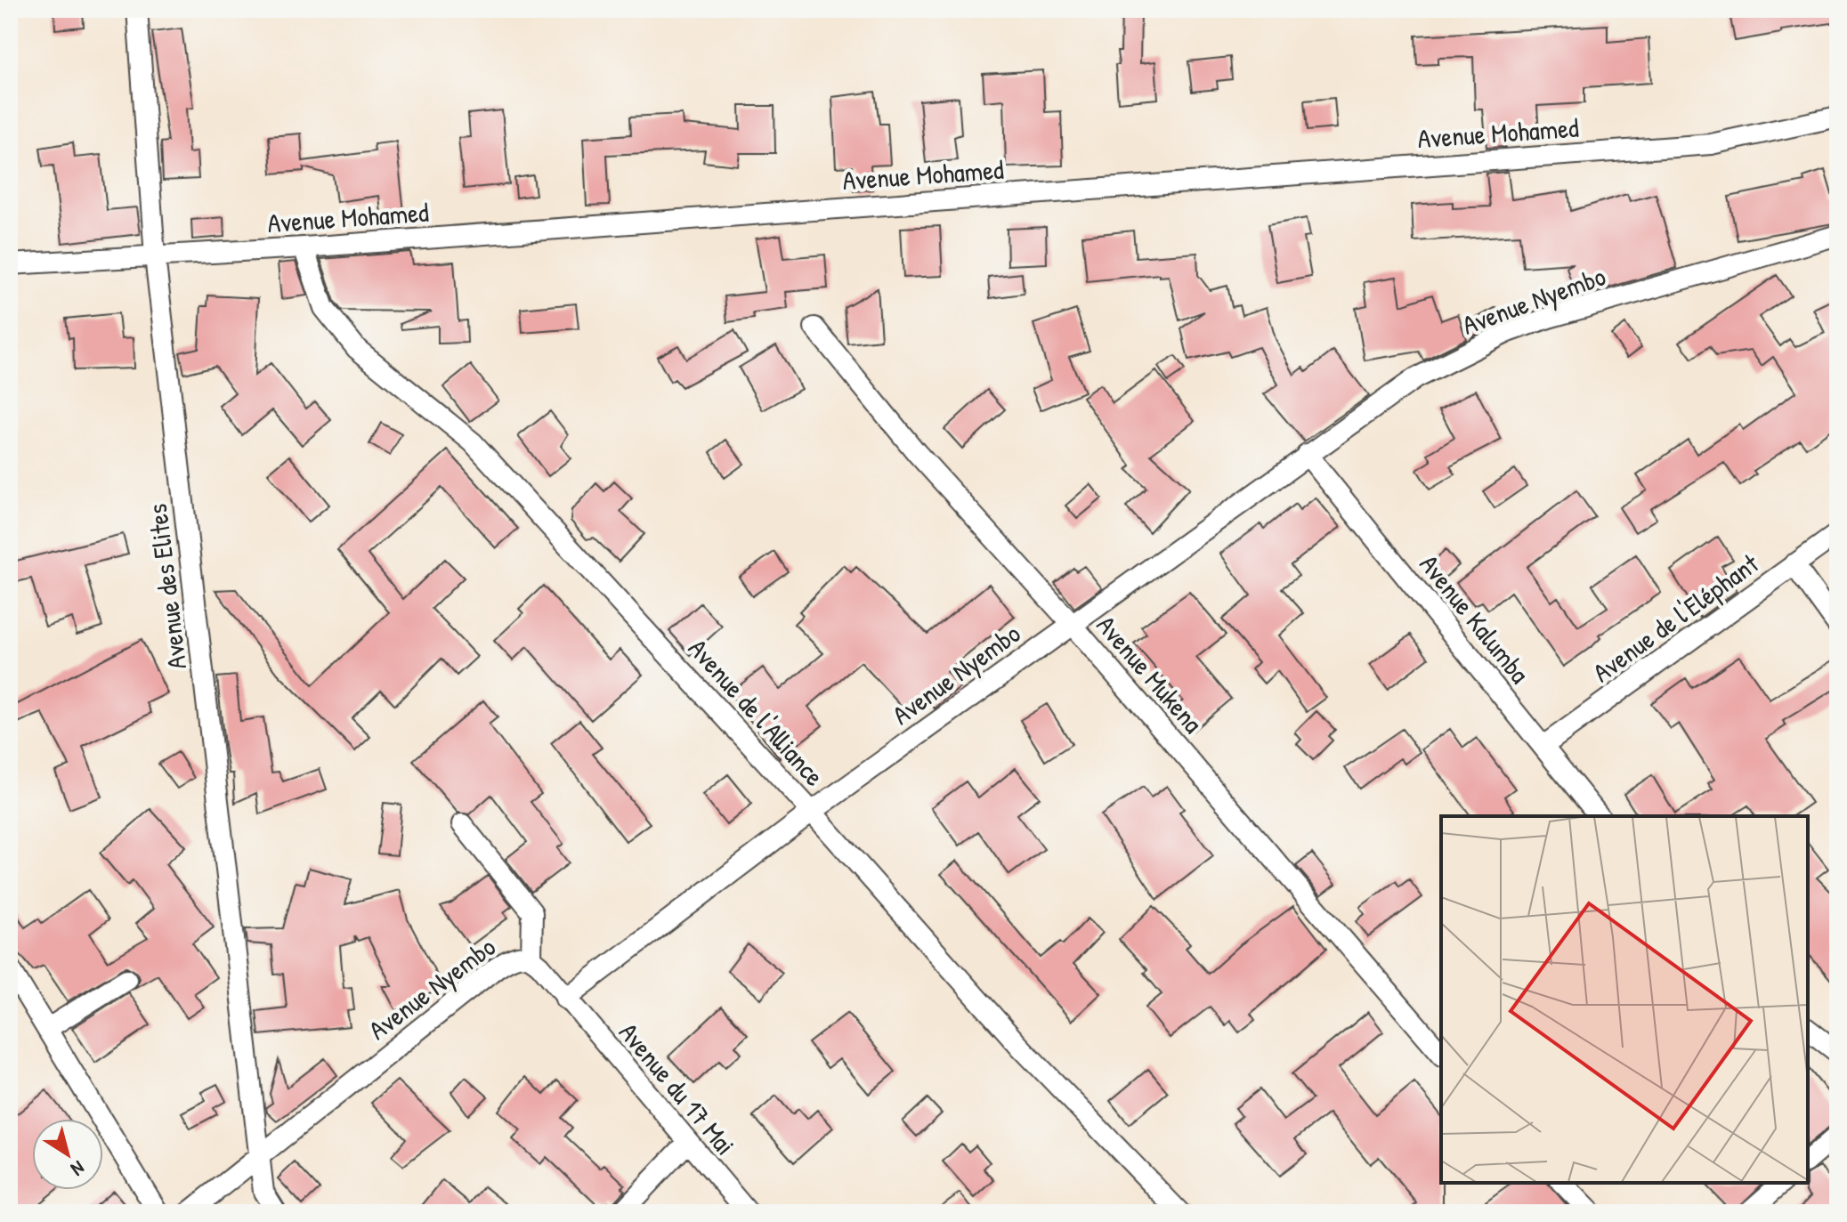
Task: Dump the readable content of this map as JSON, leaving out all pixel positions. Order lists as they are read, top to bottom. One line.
{"streets":{"street":["Avenue Mohamed","Avenue Nyembo","Avenue des Elites","Avenue de l'Eléphant","Avenue Kalumba","Avenue Mukena","Avenue de l'Alliance","Avenue du 17 Mai"]},"crossings":[["Avenue Mohamed","Avenue des Elites"],["Avenue Mohamed","Avenue de l'Alliance"],["Avenue Nyembo","Avenue des Elites"],["Avenue Nyembo","Avenue Kalumba"],["Avenue Nyembo","Avenue Mukena"],["Avenue Nyembo","Avenue de l'Alliance"],["Avenue Nyembo","Avenue du 17 Mai"],["Avenue de l'Eléphant","Avenue Kalumba"]],"north":"bottom right"}
